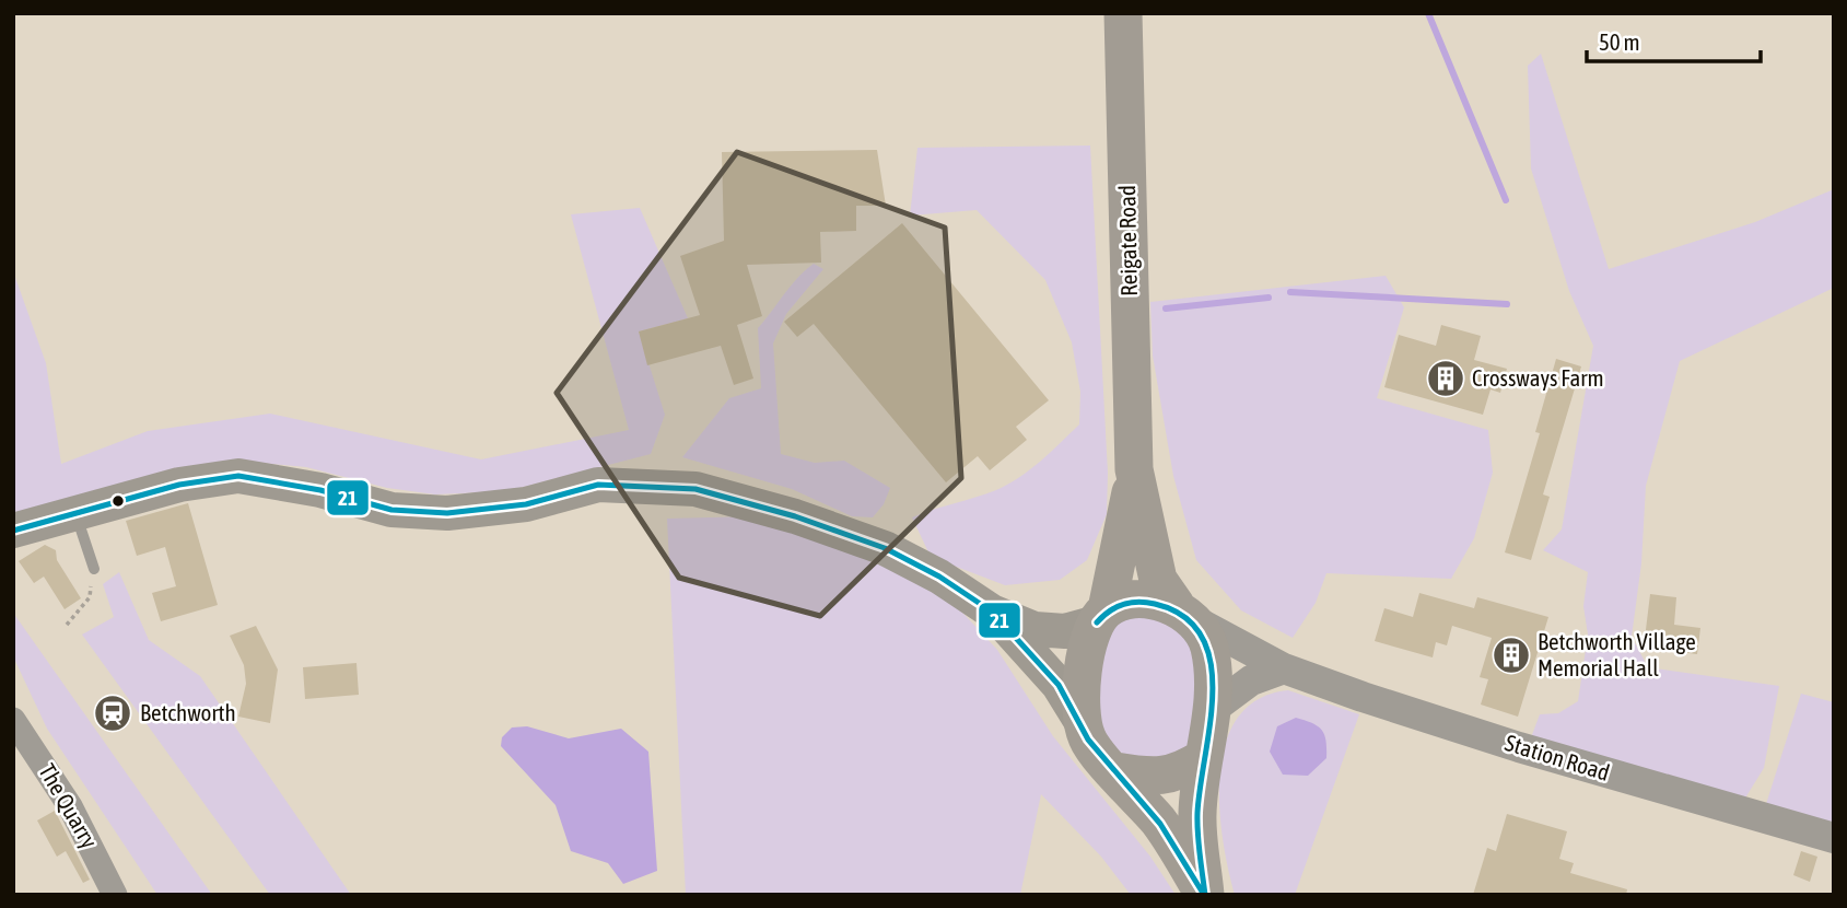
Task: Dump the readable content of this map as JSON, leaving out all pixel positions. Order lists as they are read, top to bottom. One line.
{"streets":{"main road":["Reigate Road"],"street":["Station Road","The Quarry"]},"crossings":[["Reigate Road","Station Road"]],"places":{"building":["Crossways Farm","Betchworth Village Memorial Hall"],"station":["Betchworth"]},"lines":["transit line 21"],"scale_bar":"50 m"}
